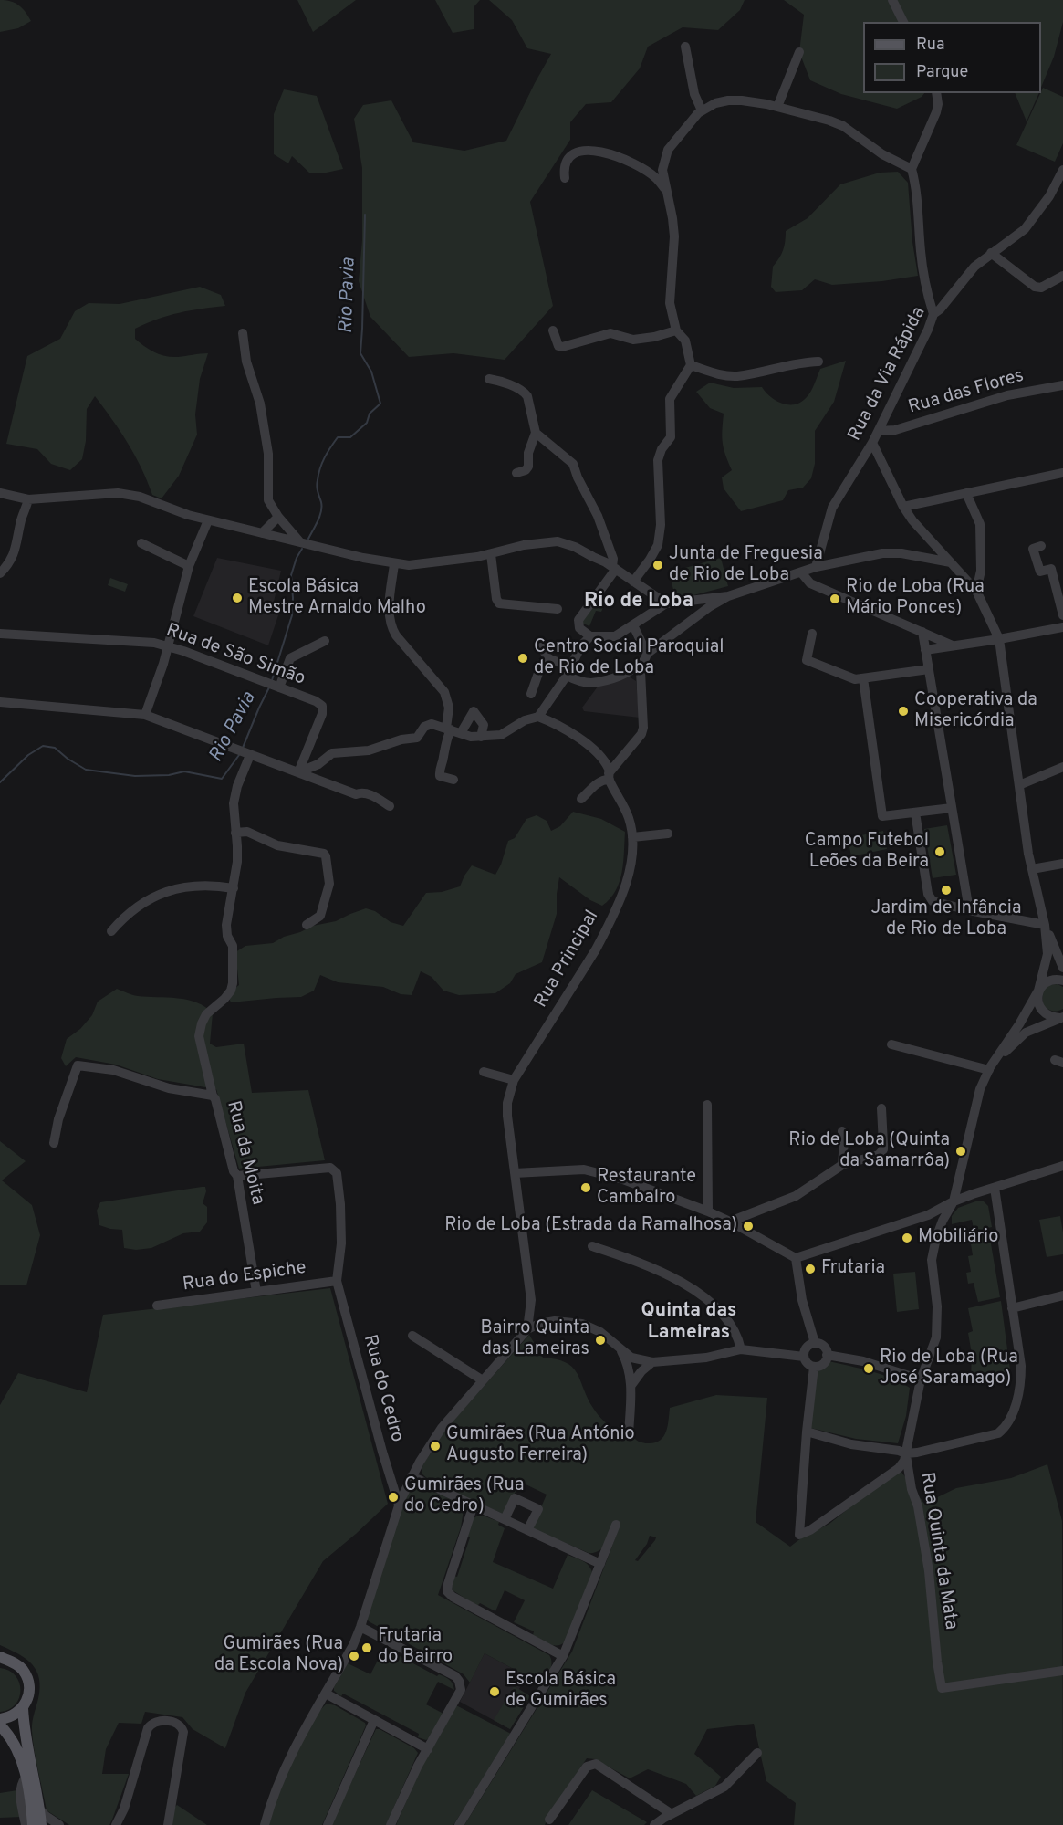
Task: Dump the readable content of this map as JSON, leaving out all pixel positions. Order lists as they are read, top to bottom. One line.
{"streets":{"street":["Rua da Via Rápida","Rua das Flores","Rua de São Simão","Rua Principal","Rua da Moita","Rua do Espiche","Rua do Cedro","Rua Quinta da Mata"]},"crossings":[["Rua da Via Rápida","Rua das Flores"],["Rua da Moita","Rua do Espiche"],["Rua do Espiche","Rua do Cedro"]],"districts":["Rio de Loba","Quinta das Lameiras"],"water":["Rio Pavia"],"places":["Junta de Freguesia de Rio de Loba","Escola Básica Mestre Arnaldo Malho","Rio de Loba (Rua Mário Ponces)","Centro Social Paroquial de Rio de Loba","Cooperativa da Misericórdia","Campo Futebol Leões da Beira","Jardim de Infância de Rio de Loba","Rio de Loba (Quinta da Samarrôa)","Restaurante Cambalro","Rio de Loba (Estrada da Ramalhosa)","Mobiliário","Frutaria","Bairro Quinta das Lameiras","Rio de Loba (Rua José Saramago)","Gumirães (Rua António Augusto Ferreira)","Gumirães (Rua do Cedro)","Frutaria do Bairro","Gumirães (Rua da Escola Nova)","Escola Básica de Gumirães"],"legend":["Rua","Parque"]}
